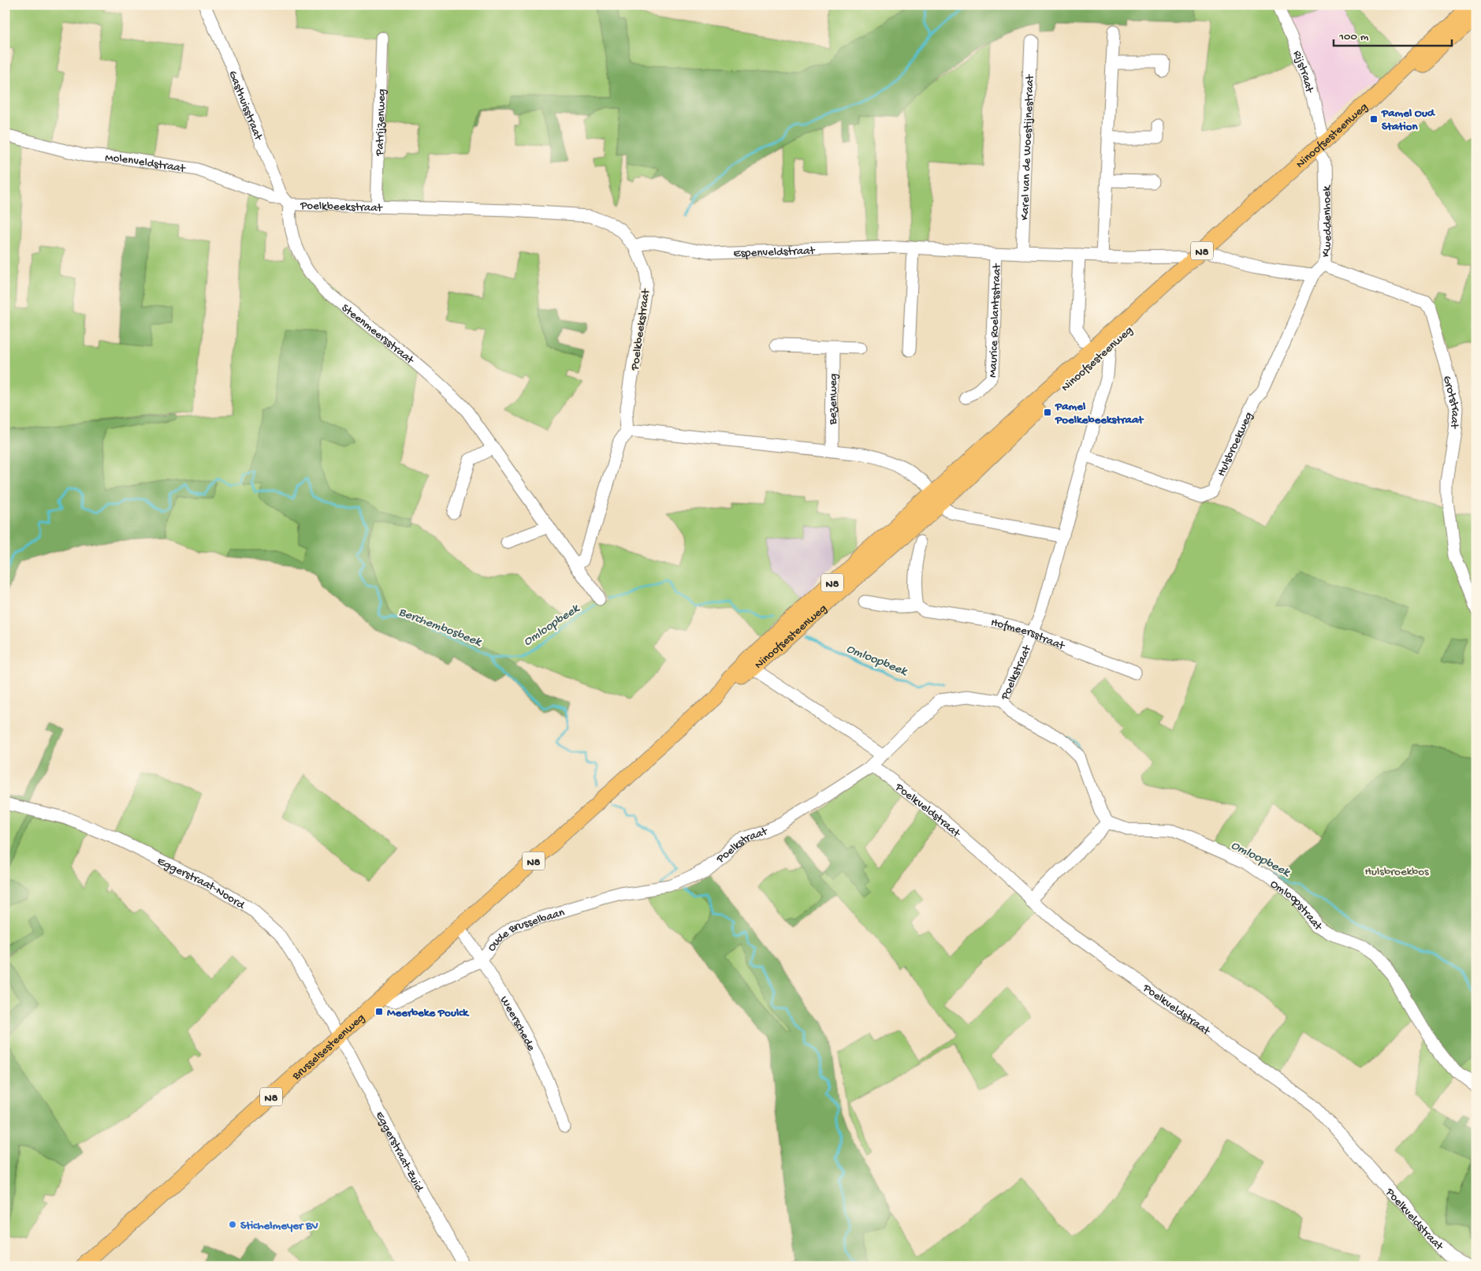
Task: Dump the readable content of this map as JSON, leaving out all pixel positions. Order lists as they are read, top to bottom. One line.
{"streets":{"main road":["Ninoofsesteenweg","N8","Brusselsesteenweg"],"street":["Rijstraat","Gasthuisstraat","Patrijzenweg","Karel van de Woestijnestraat","Molenveldstraat","Poelkbeekstraat","Kweddenhoek","Espenveldstraat","Maurice Roelantsstraat","Steenmeersstraat","Bezenweg","Grotstraat","Hulsbroekweg","Hofmeersstraat","Poelkstraat","Poelkveldstraat","Eggerstraat-Noord","Omloopstraat","Oude Brusselbaan","Weerschede","Eggerstraat-Zuid"]},"crossings":[["Rijstraat","Ninoofsesteenweg"],["Gasthuisstraat","Molenveldstraat"],["Gasthuisstraat","Poelkbeekstraat"],["Gasthuisstraat","Steenmeersstraat"],["Patrijzenweg","Poelkbeekstraat"],["Ninoofsesteenweg","Kweddenhoek"],["Ninoofsesteenweg","Poelkstraat"],["Ninoofsesteenweg","Brusselsesteenweg"],["Molenveldstraat","Poelkbeekstraat"],["Molenveldstraat","Steenmeersstraat"],["Poelkbeekstraat","Espenveldstraat"],["Poelkbeekstraat","Steenmeersstraat"],["Kweddenhoek","Grotstraat"],["Kweddenhoek","Hulsbroekweg"],["Hulsbroekweg","Poelkstraat"],["Hofmeersstraat","Poelkstraat"],["Poelkstraat","Poelkveldstraat"],["Poelkstraat","Oude Brusselbaan"],["Eggerstraat-Noord","Brusselsesteenweg"],["Eggerstraat-Noord","Eggerstraat-Zuid"],["Oude Brusselbaan","Weerschede"],["Oude Brusselbaan","Brusselsesteenweg"],["Weerschede","Brusselsesteenweg"],["Brusselsesteenweg","Eggerstraat-Zuid"]],"water":["Omloopbeek","Berchembosbeek"],"parks":["Hulsbroekbos"],"places":{"transit":["Pamel Oud Station","Pamel Poelkebeekstraat","Meerbeke Poulck"],"other":["Stichelmeyer BV"]},"scale_bar":"100 m"}
